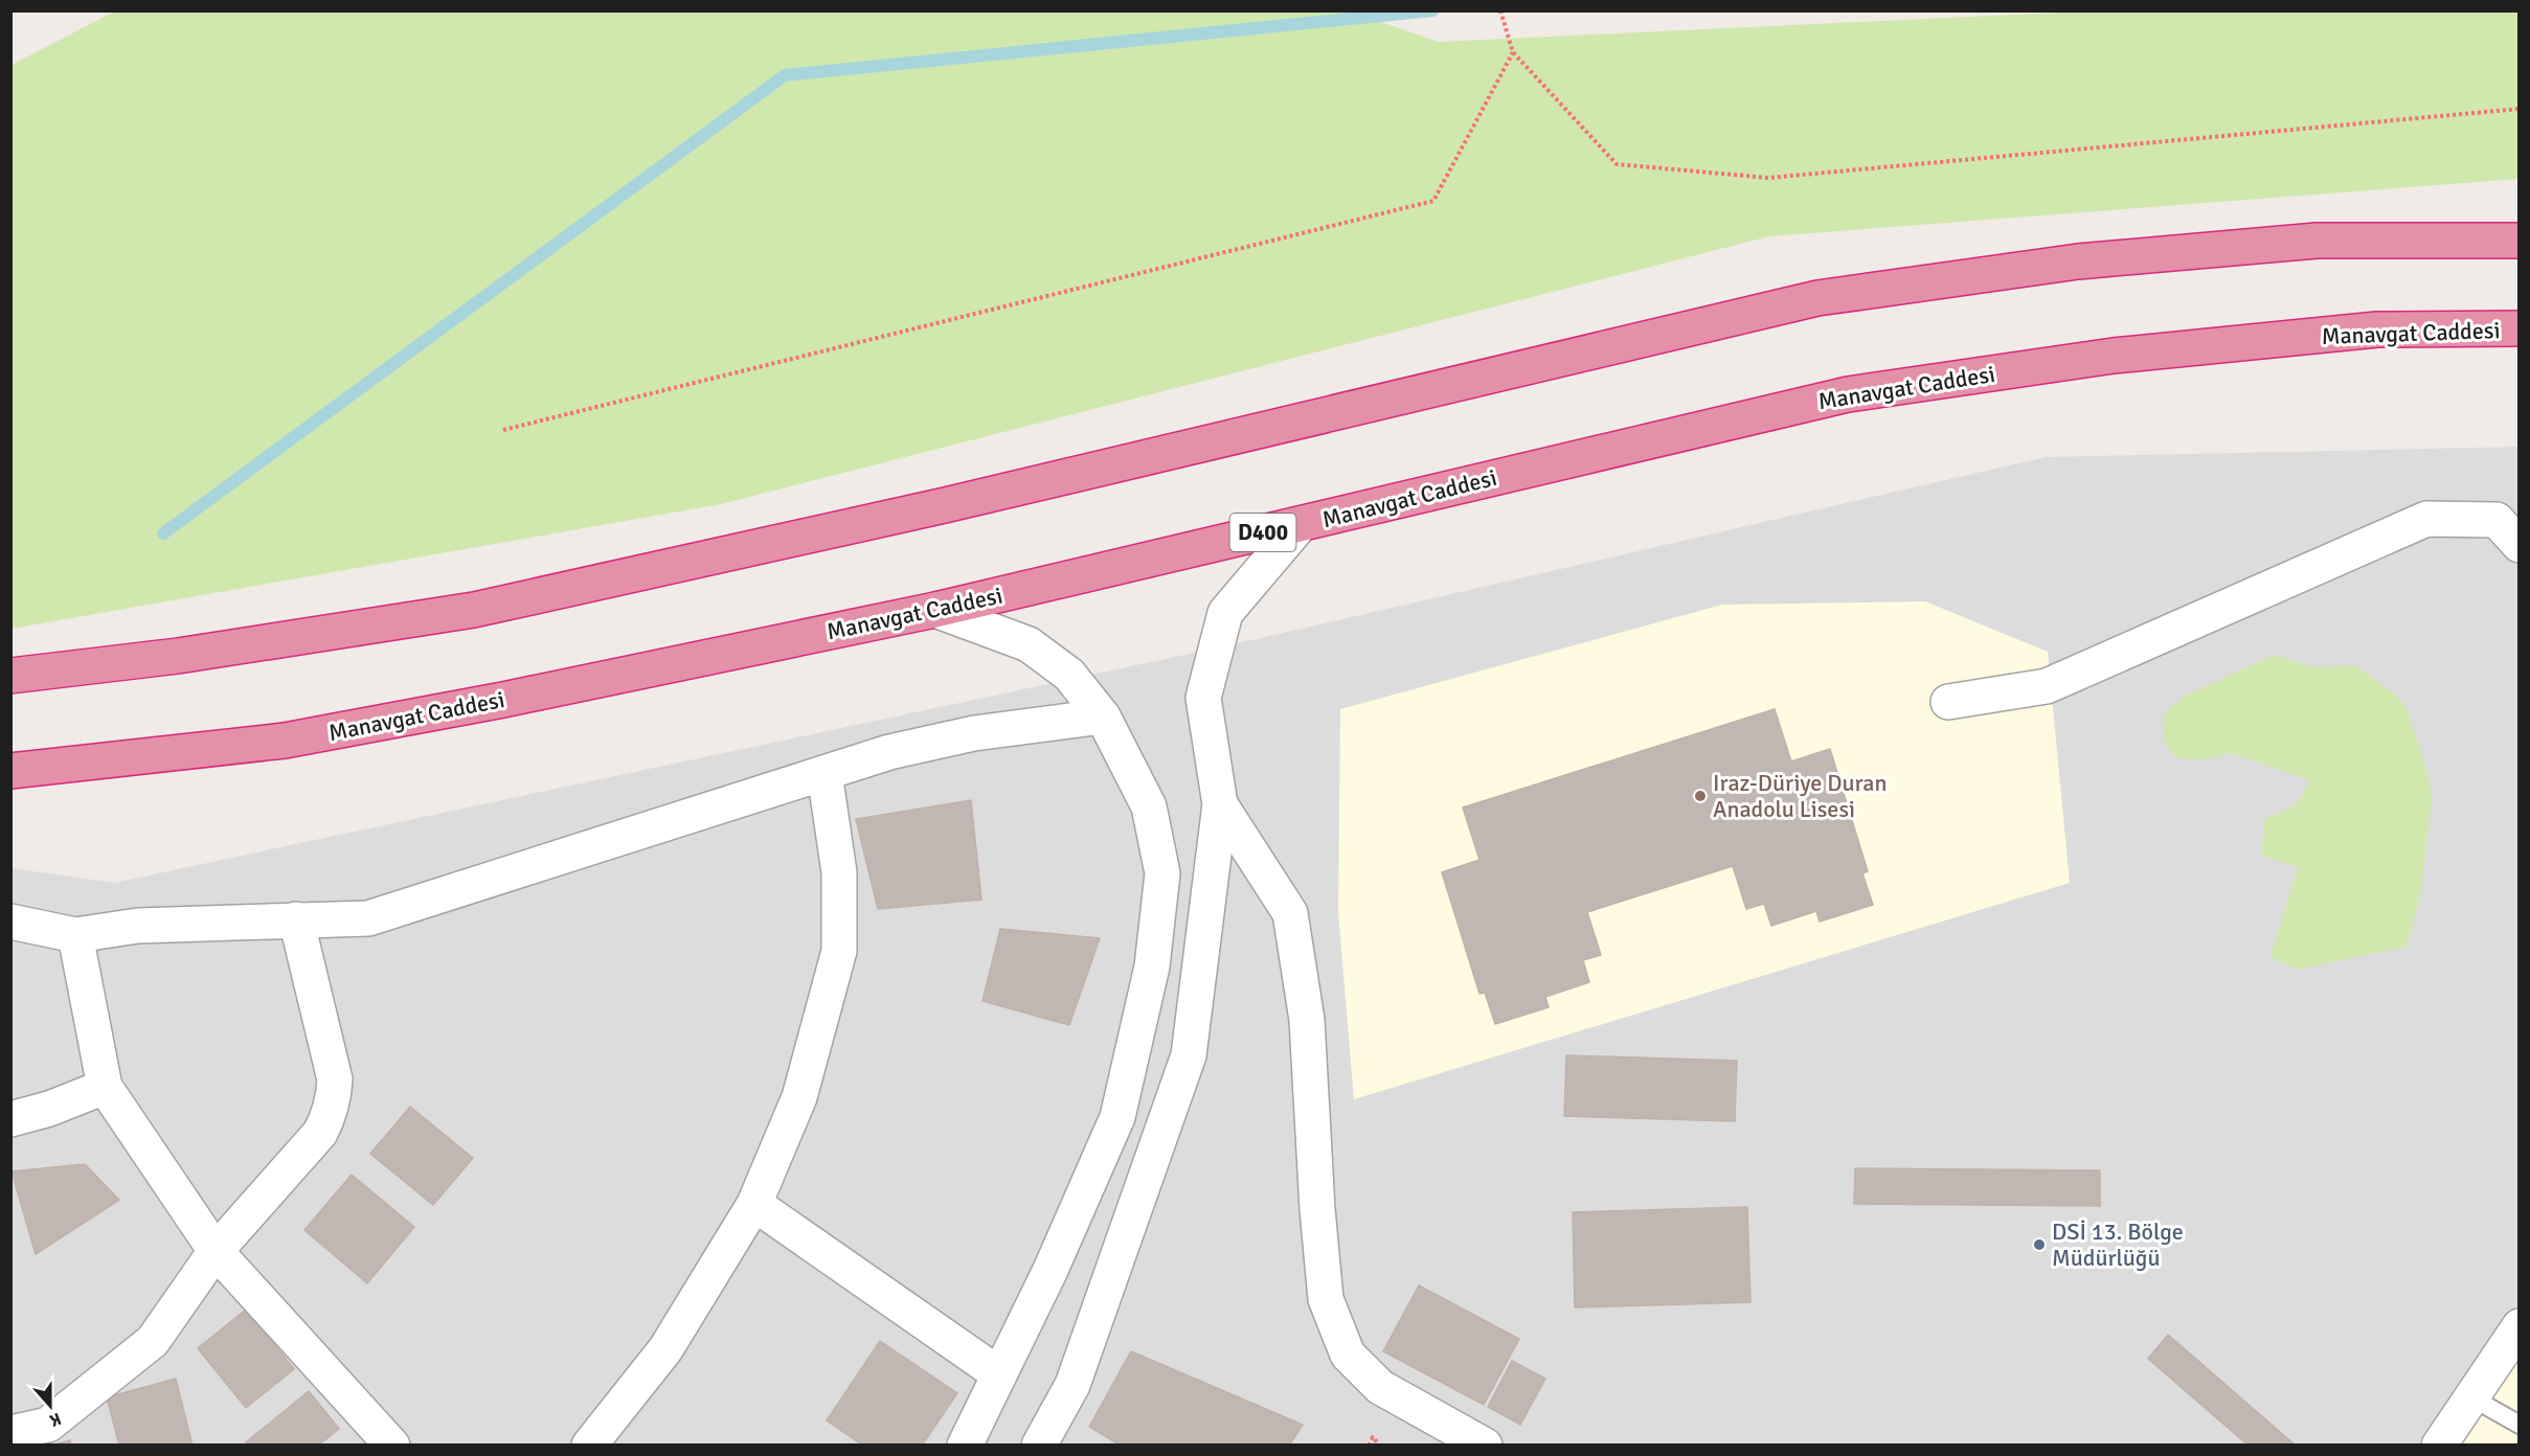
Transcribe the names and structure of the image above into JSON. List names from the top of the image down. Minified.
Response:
{"streets":{"highway":["Manavgat Caddesi","D400"]},"places":["Iraz-Düriye Duran Anadolu Lisesi","DSİ 13. Bölge Müdürlüğü"],"north":"bottom"}
